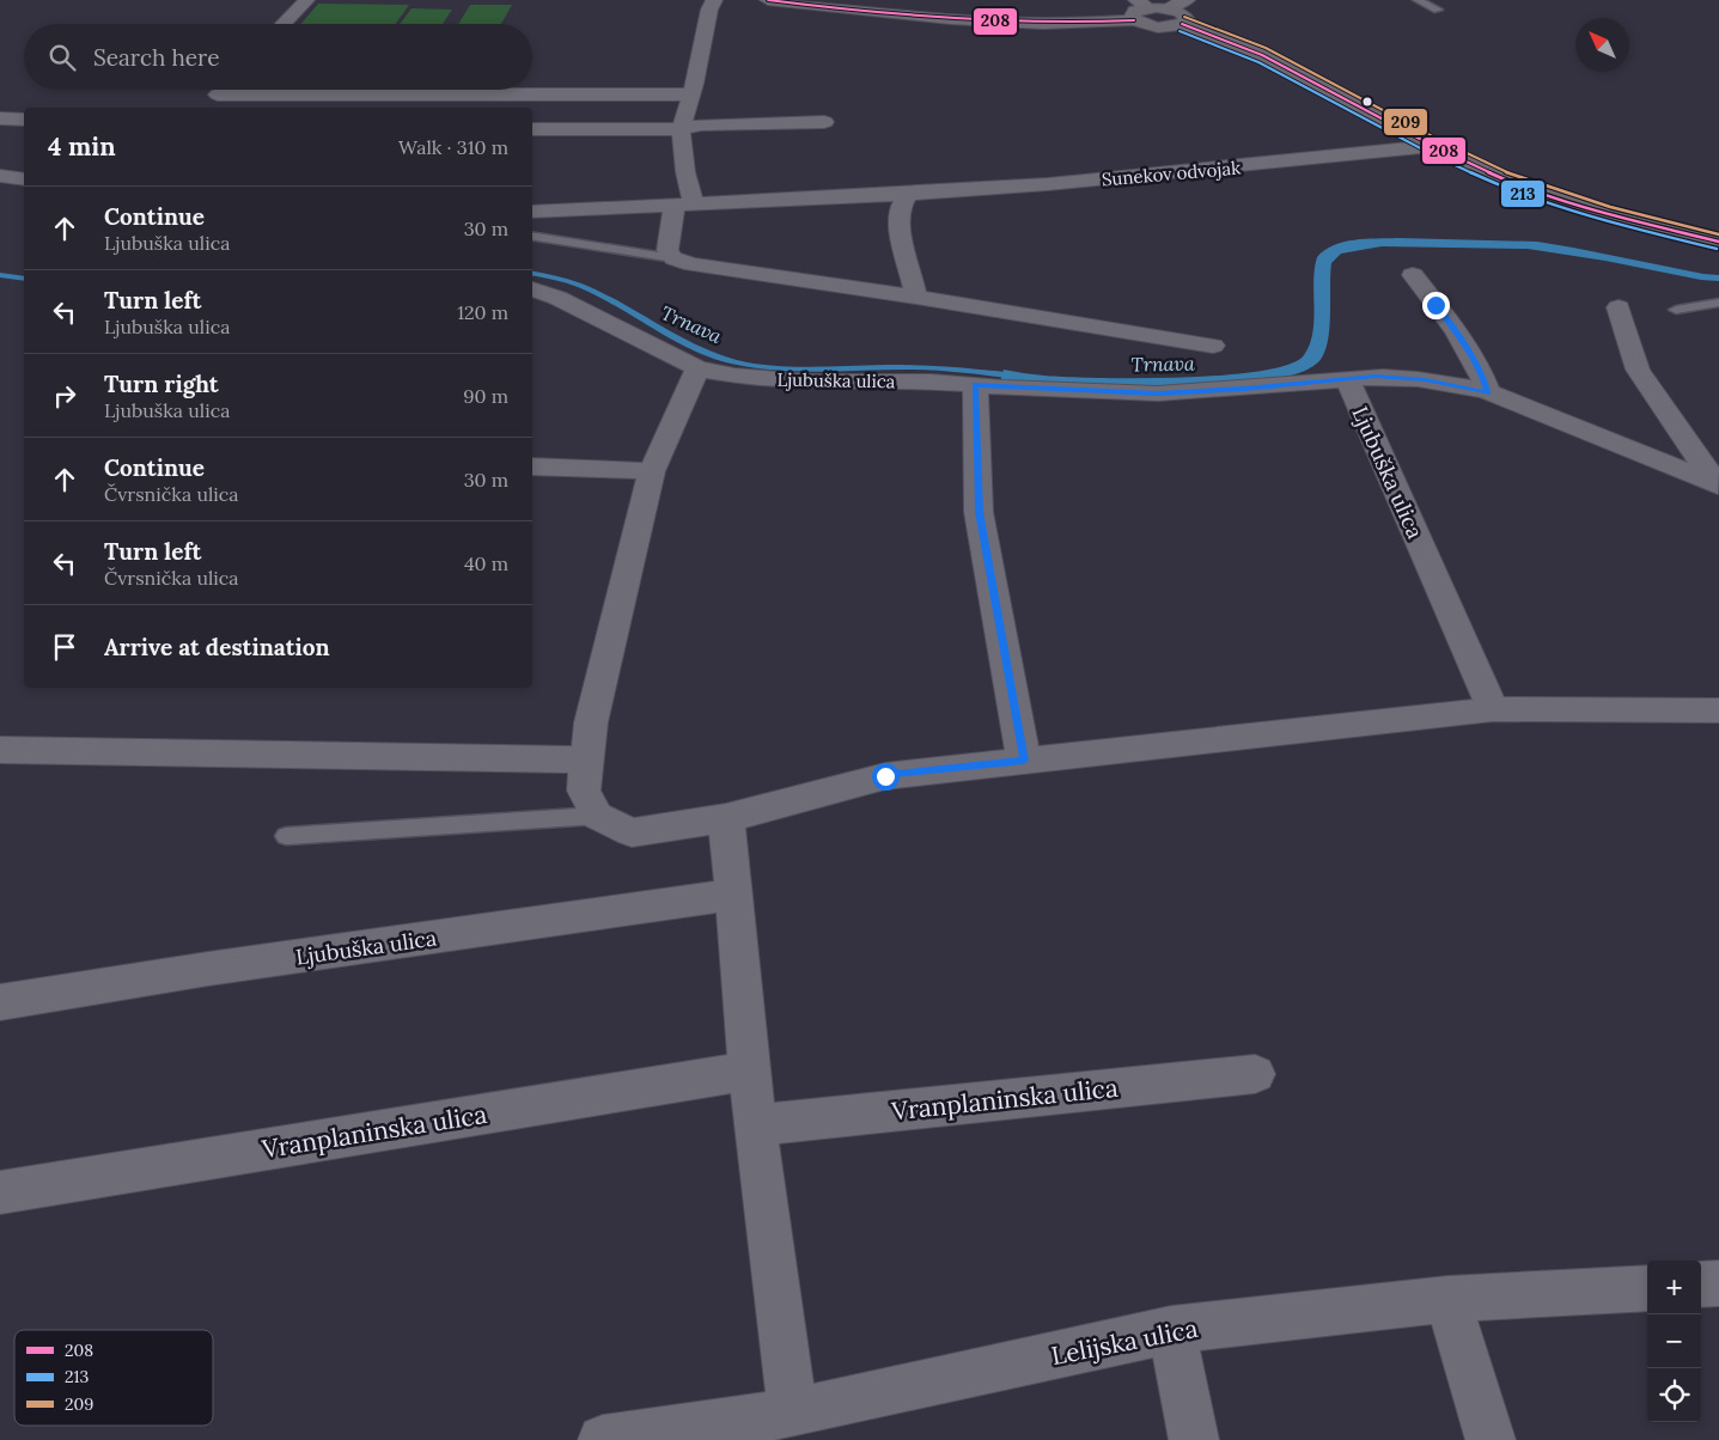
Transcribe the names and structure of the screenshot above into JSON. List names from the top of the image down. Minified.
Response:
{"streets":{"street":["Sunekov odvojak","Ljubuška ulica","Vranplaninska ulica","Lelijska ulica"]},"water":["Trnava"],"lines":["transit line 208","transit line 209","transit line 213"],"legend":["208","213","209"],"north":"top left","page":{"search":"Search here","heading":["4 min","Walk · 310 m"],"list":[["Continue","Ljubuška ulica","30 m"],["Turn left","Ljubuška ulica","120 m"],["Turn right","Ljubuška ulica","90 m"],["Continue","Čvrsnička ulica","30 m"],["Turn left","Čvrsnička ulica","40 m"],"Arrive at destination"],"map_buttons":["+","−"]}}
